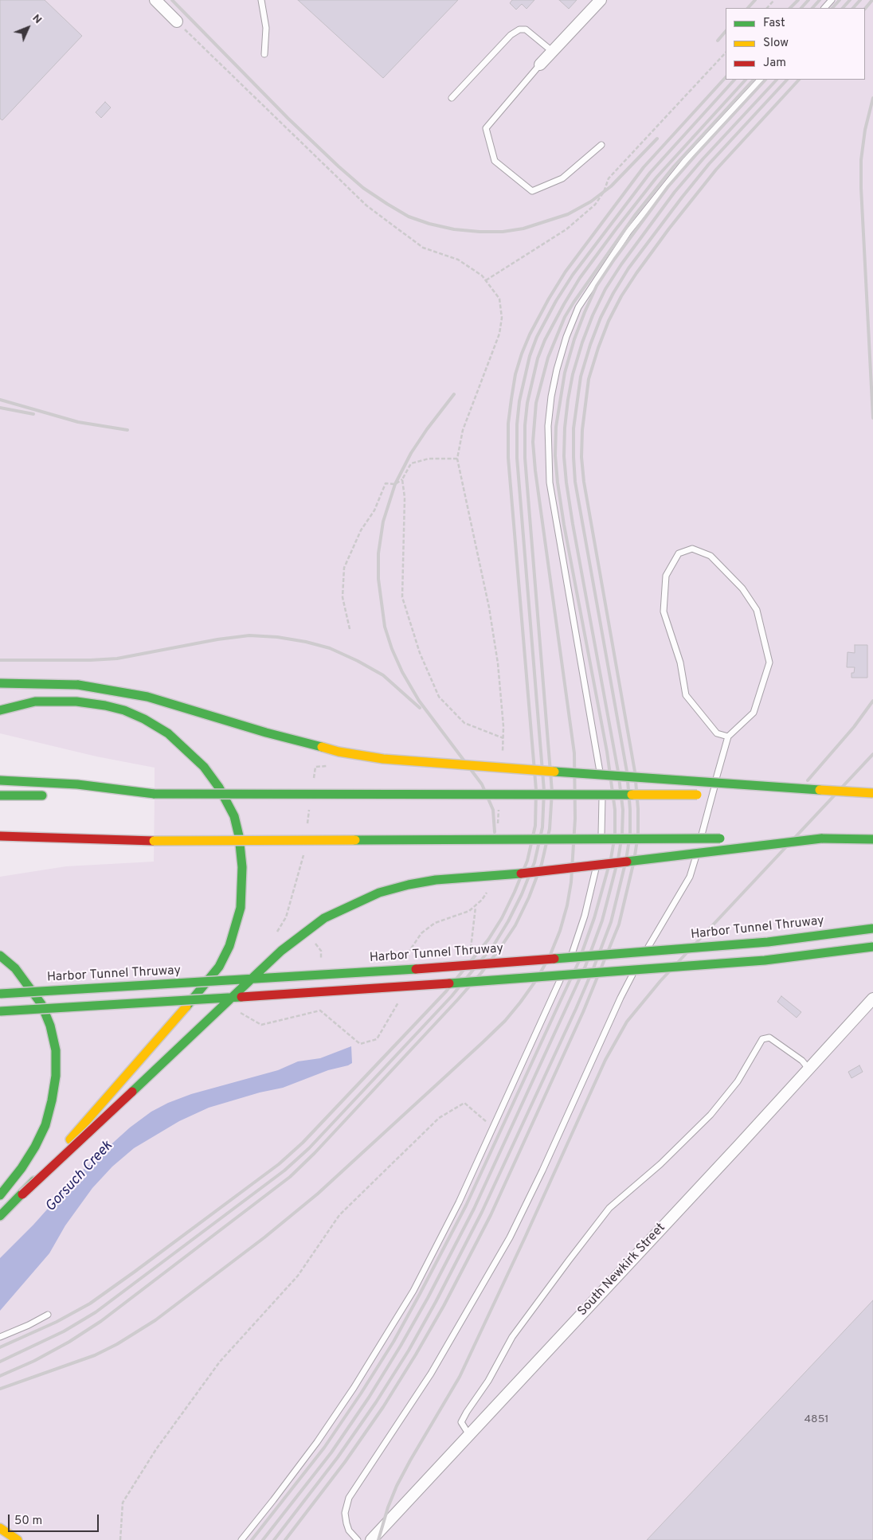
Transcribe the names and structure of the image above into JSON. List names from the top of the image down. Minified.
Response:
{"streets":{"main road":["Harbor Tunnel Thruway"],"street":["South Newkirk Street"]},"water":["Gorsuch Creek"],"house_numbers":["4851"],"legend":["Fast","Slow","Jam"],"scale_bar":"50 m","north":"top right"}
